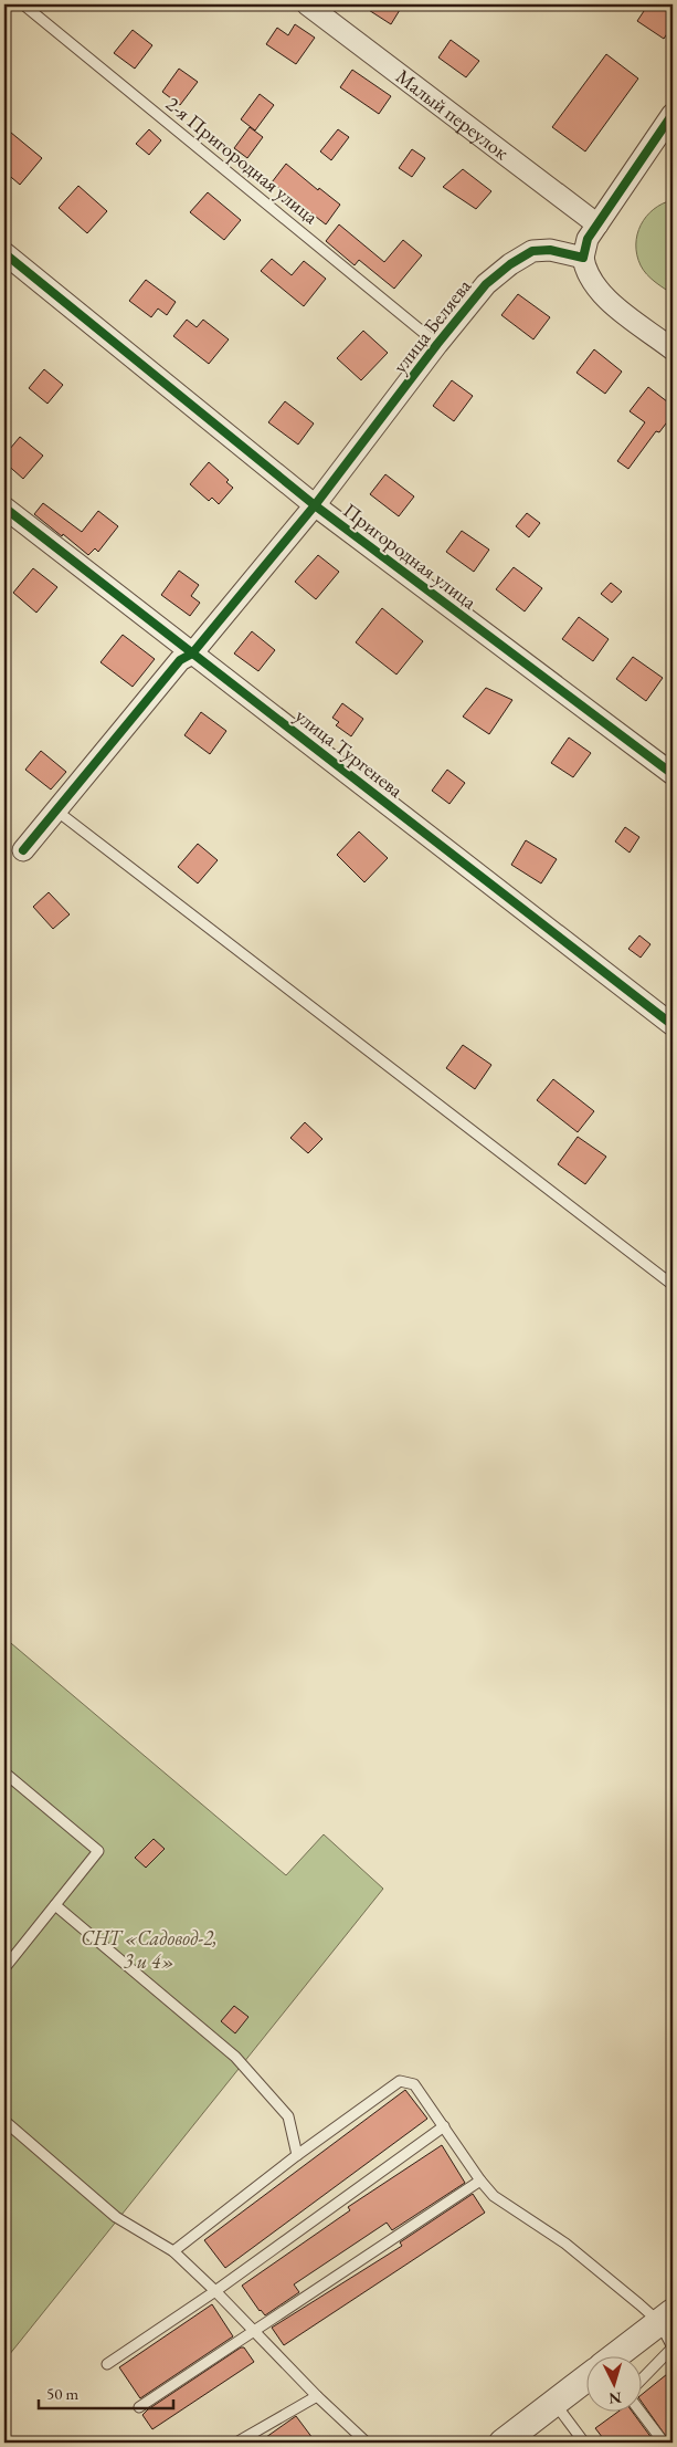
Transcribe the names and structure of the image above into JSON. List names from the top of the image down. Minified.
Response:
{"streets":{"street":["Малый переулок","улица Беляева","Пригородная улица","улица Тургенева"],"lane":["2-я Пригородная улица"]},"crossings":[["2-я Пригородная улица","улица Беляева"],["улица Беляева","Пригородная улица"],["улица Беляева","улица Тургенева"]],"parks":["СНТ «Садовод-2, 3 и 4»"],"scale_bar":"50 m","north":"bottom"}
